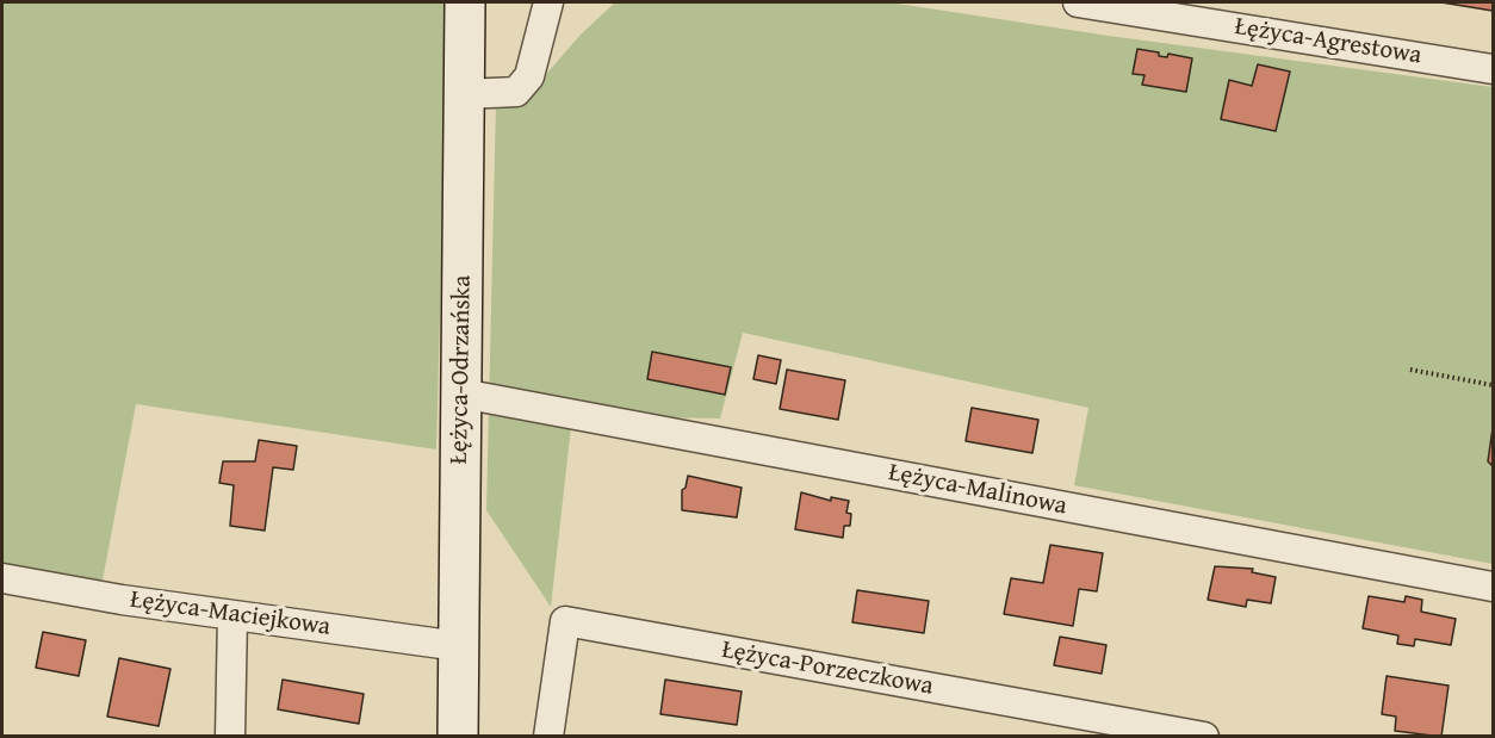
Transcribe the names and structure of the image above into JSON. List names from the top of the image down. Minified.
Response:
{"streets":{"main road":["Łężyca-Odrzańska"],"street":["Łężyca-Agrestowa","Łężyca-Malinowa","Łężyca-Maciejkowa","Łężyca-Porzeczkowa"]},"crossings":[["Łężyca-Odrzańska","Łężyca-Malinowa"],["Łężyca-Odrzańska","Łężyca-Maciejkowa"]]}
